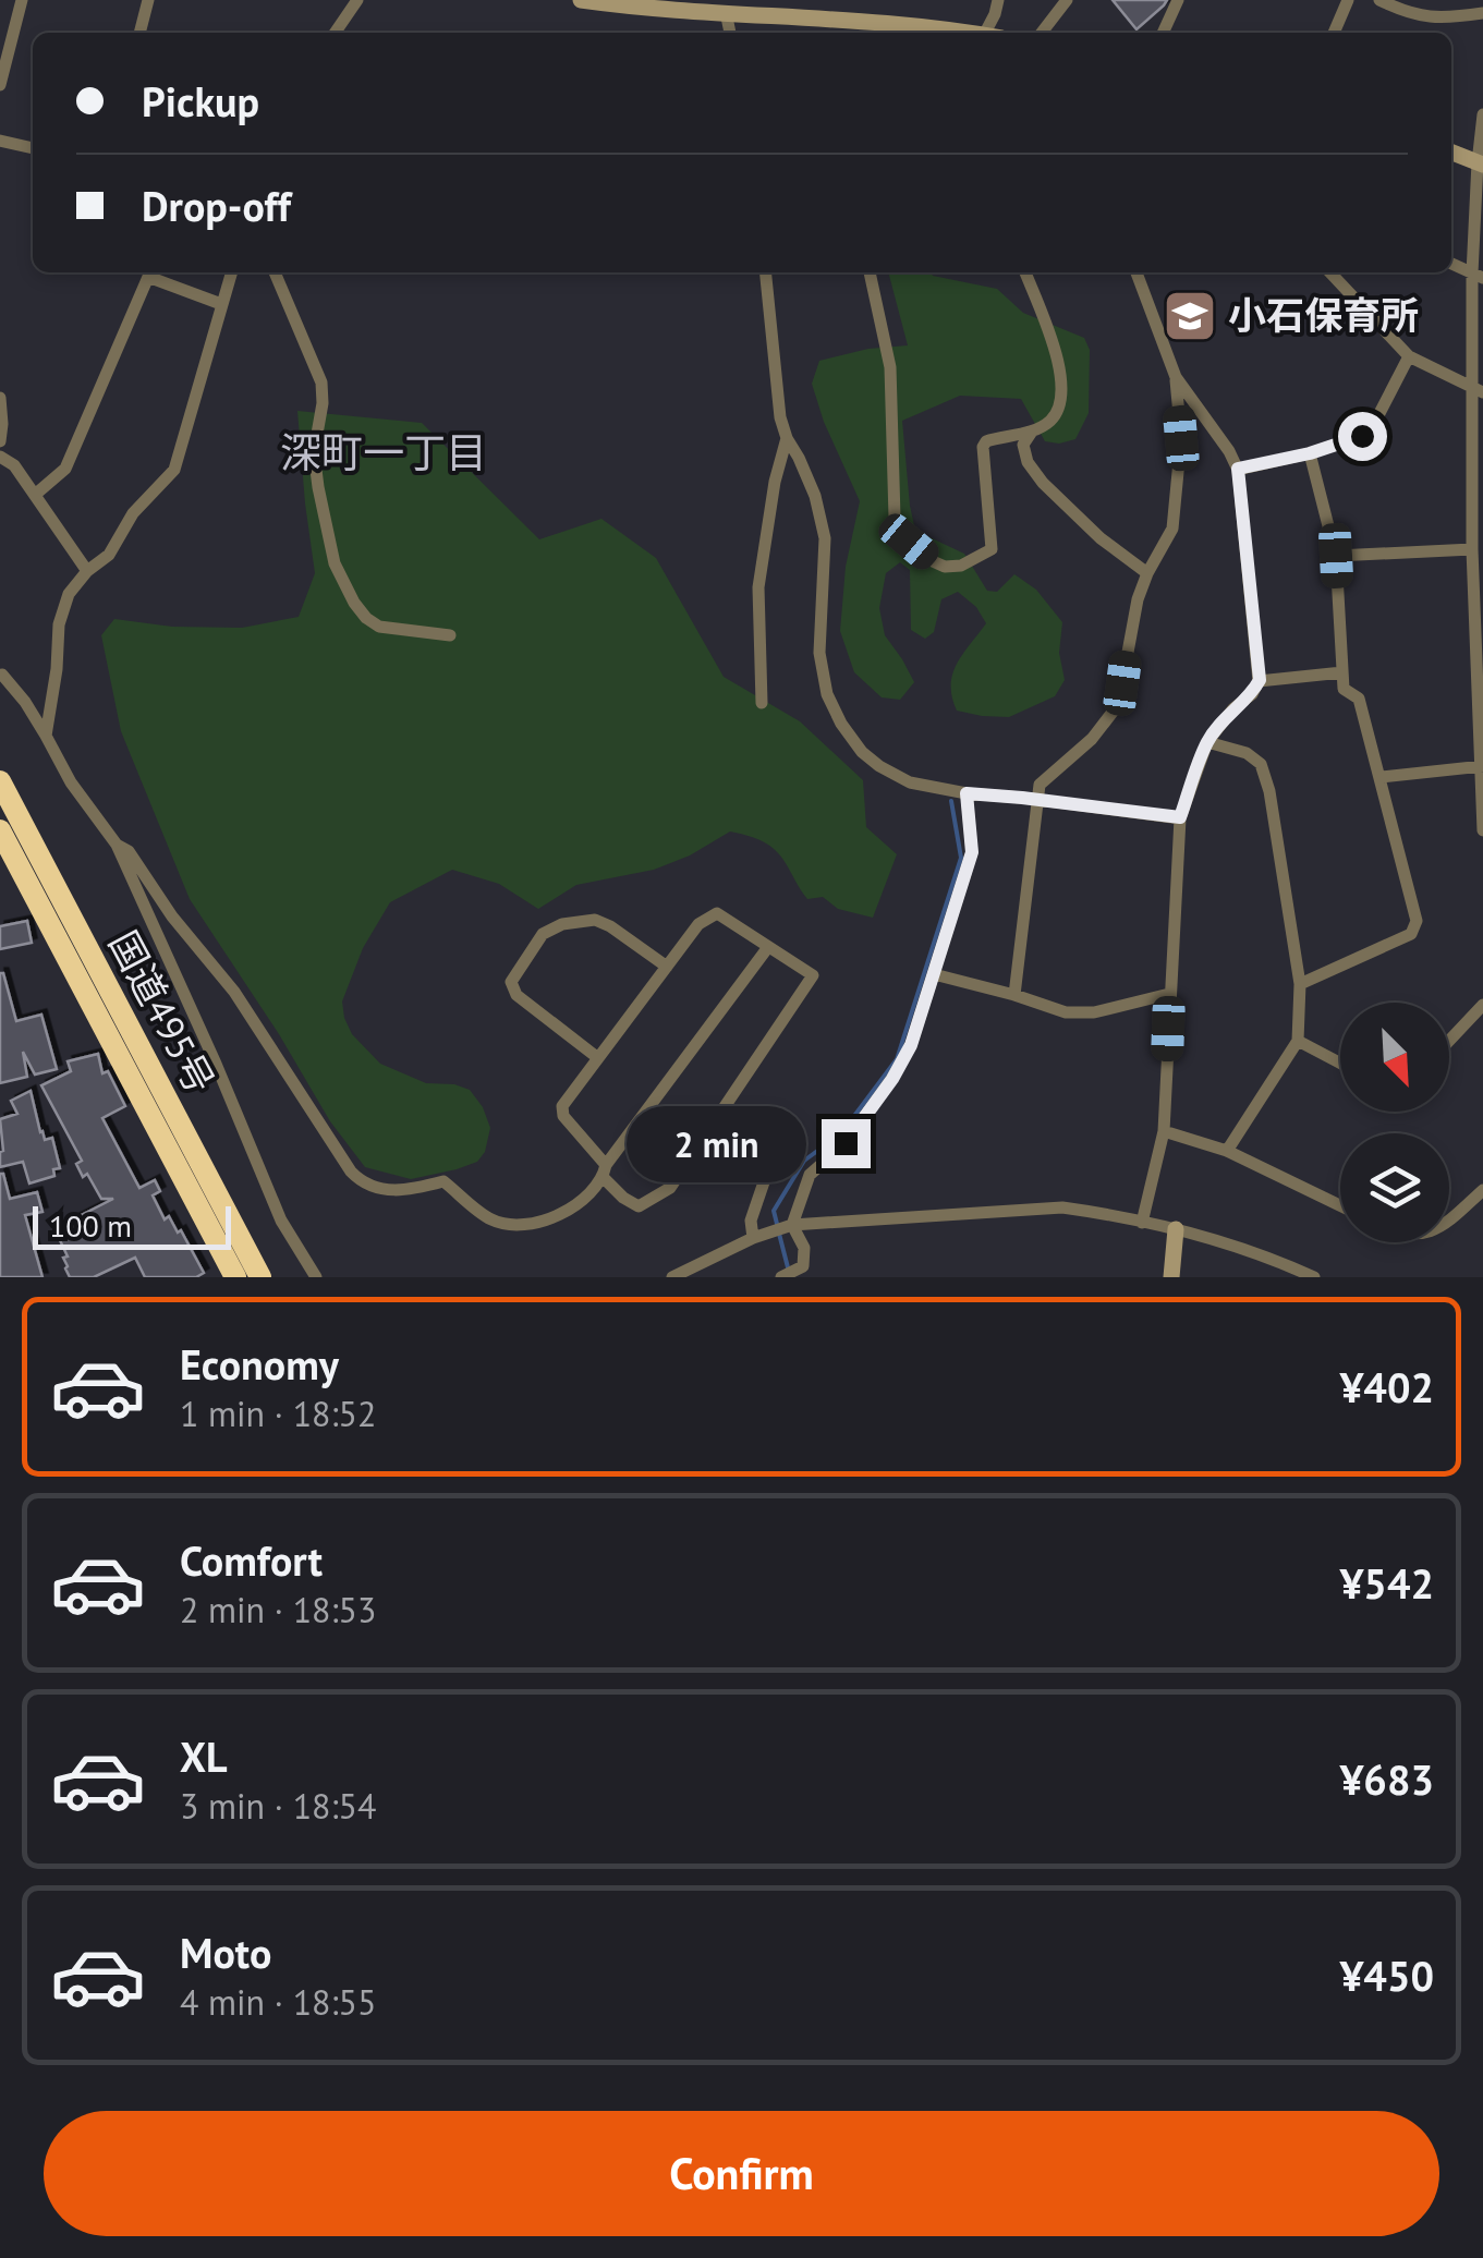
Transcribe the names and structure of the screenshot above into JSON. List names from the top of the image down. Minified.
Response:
{"streets":{"highway":["国道495号"]},"districts":["深町一丁目"],"places":{"school or university":["小石保育所"]},"scale_bar":"100 m","north":"bottom right","page":{"banner":["Pickup","Drop-off"],"bubble":"2 min","scale":"100 m","list":[{"name":"Economy","note":"1 min · 18:52","value":"¥402"},{"name":"Comfort","note":"2 min · 18:53","value":"¥542"},{"name":"XL","note":"3 min · 18:54","value":"¥683"},{"name":"Moto","note":"4 min · 18:55","value":"¥450"}],"buttons":"Confirm"}}
